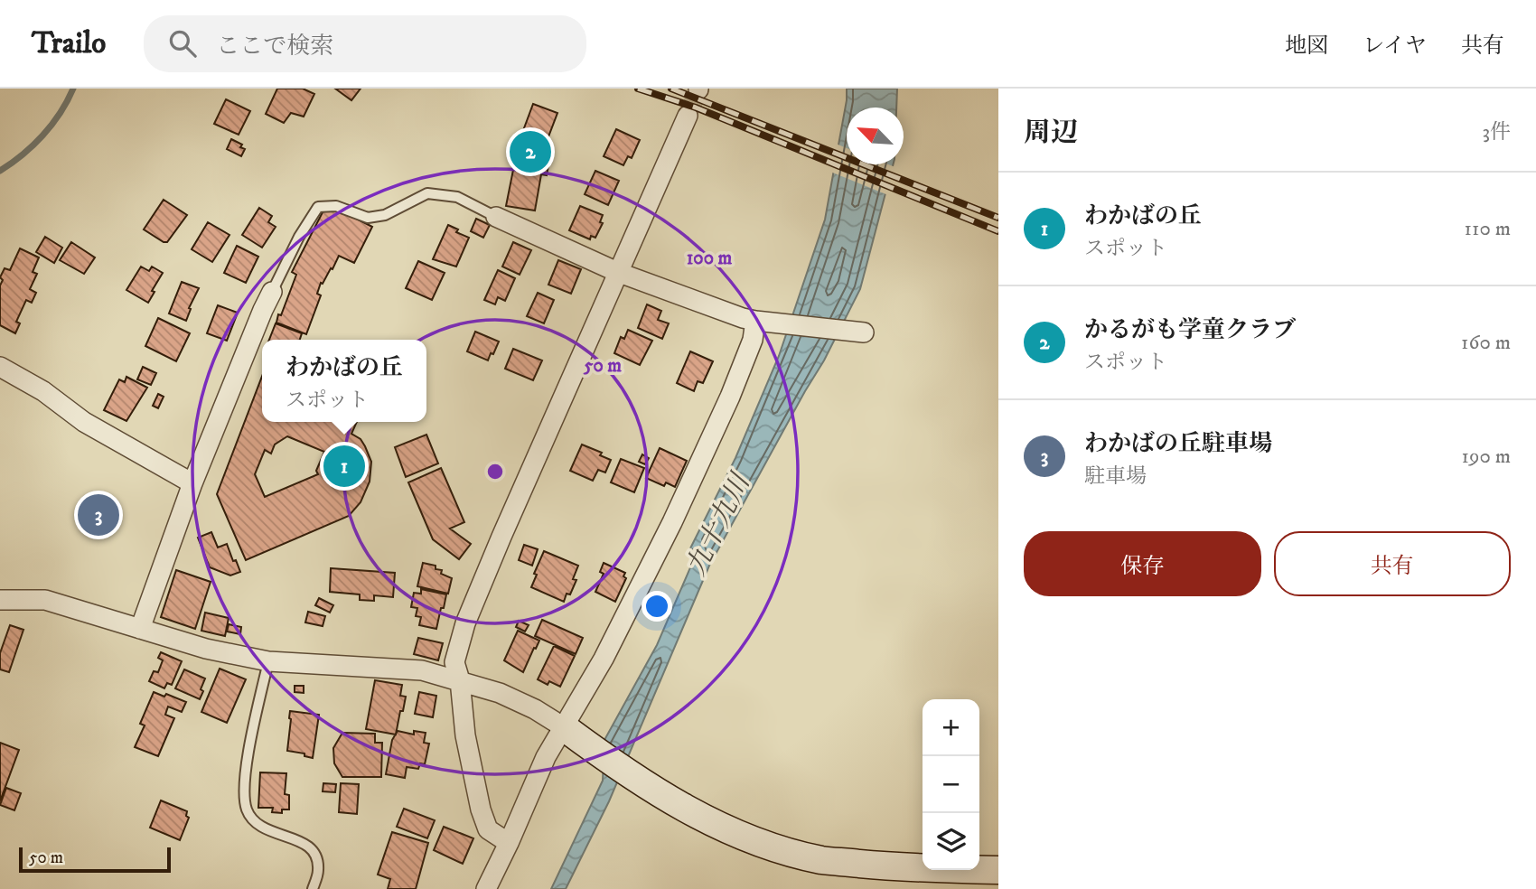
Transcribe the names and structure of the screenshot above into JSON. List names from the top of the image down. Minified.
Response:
{"water":["九十九川"],"scale_bar":"50 m","north":"top left","page":{"header":"Trailo","search":"ここで検索","nav":["地図","レイヤ","共有"],"heading":["周辺","3件"],"pins":["2","1","3"],"list":[{"mark":"1","name":"わかばの丘","note":"スポット","value":"110 m"},{"mark":"2","name":"かるがも学童クラブ","note":"スポット","value":"160 m"},{"mark":"3","name":"わかばの丘駐車場","note":"駐車場","value":"190 m"}],"popup":["わかばの丘","スポット"],"buttons":["保存","共有"],"map_buttons":["+","−"],"scale":"50 m"},"rings":["100 m","50 m"]}
